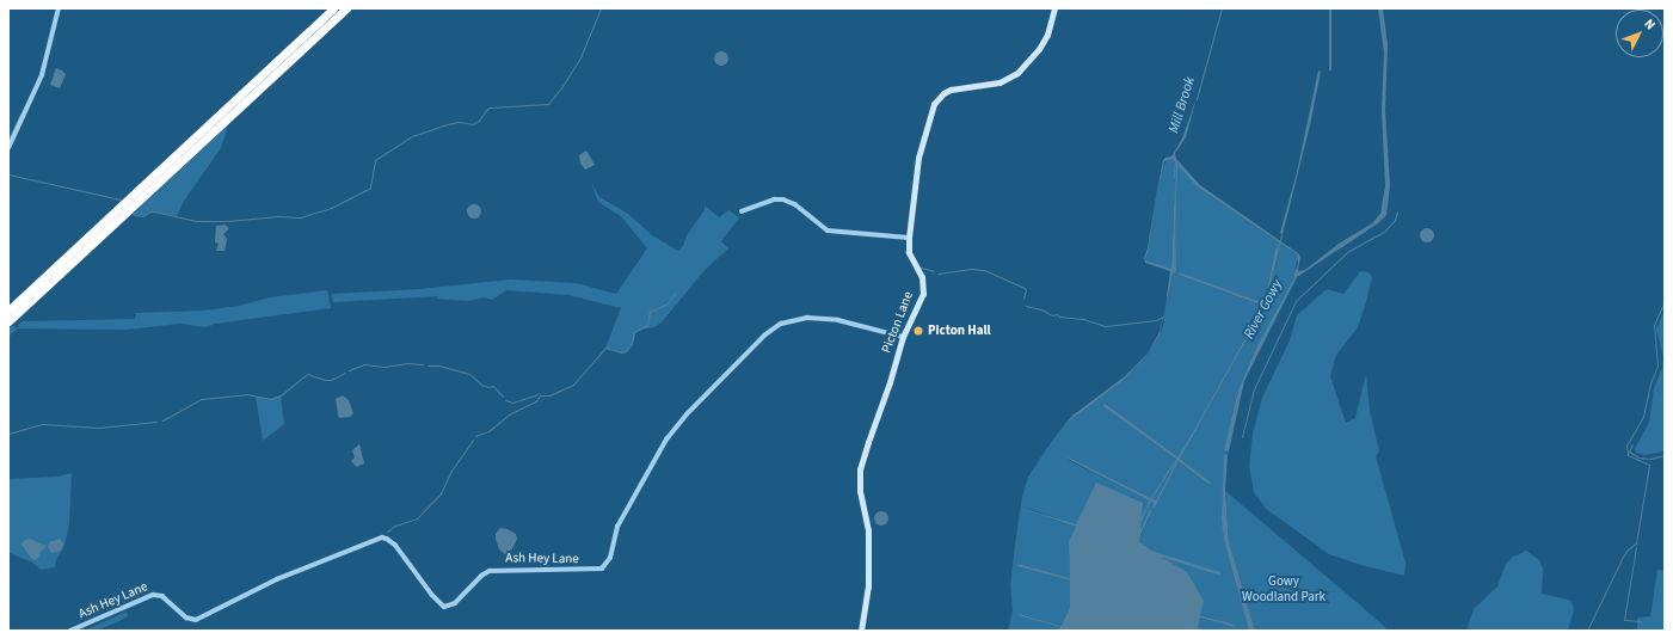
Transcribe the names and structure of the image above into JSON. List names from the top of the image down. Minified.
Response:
{"streets":{"street":["Picton Lane","Ash Hey Lane"]},"crossings":[["Picton Lane","Ash Hey Lane"]],"water":["Mill Brook","River Gowy"],"parks":["Gowy Woodland Park"],"places":["Picton Hall"],"north":"top right"}
